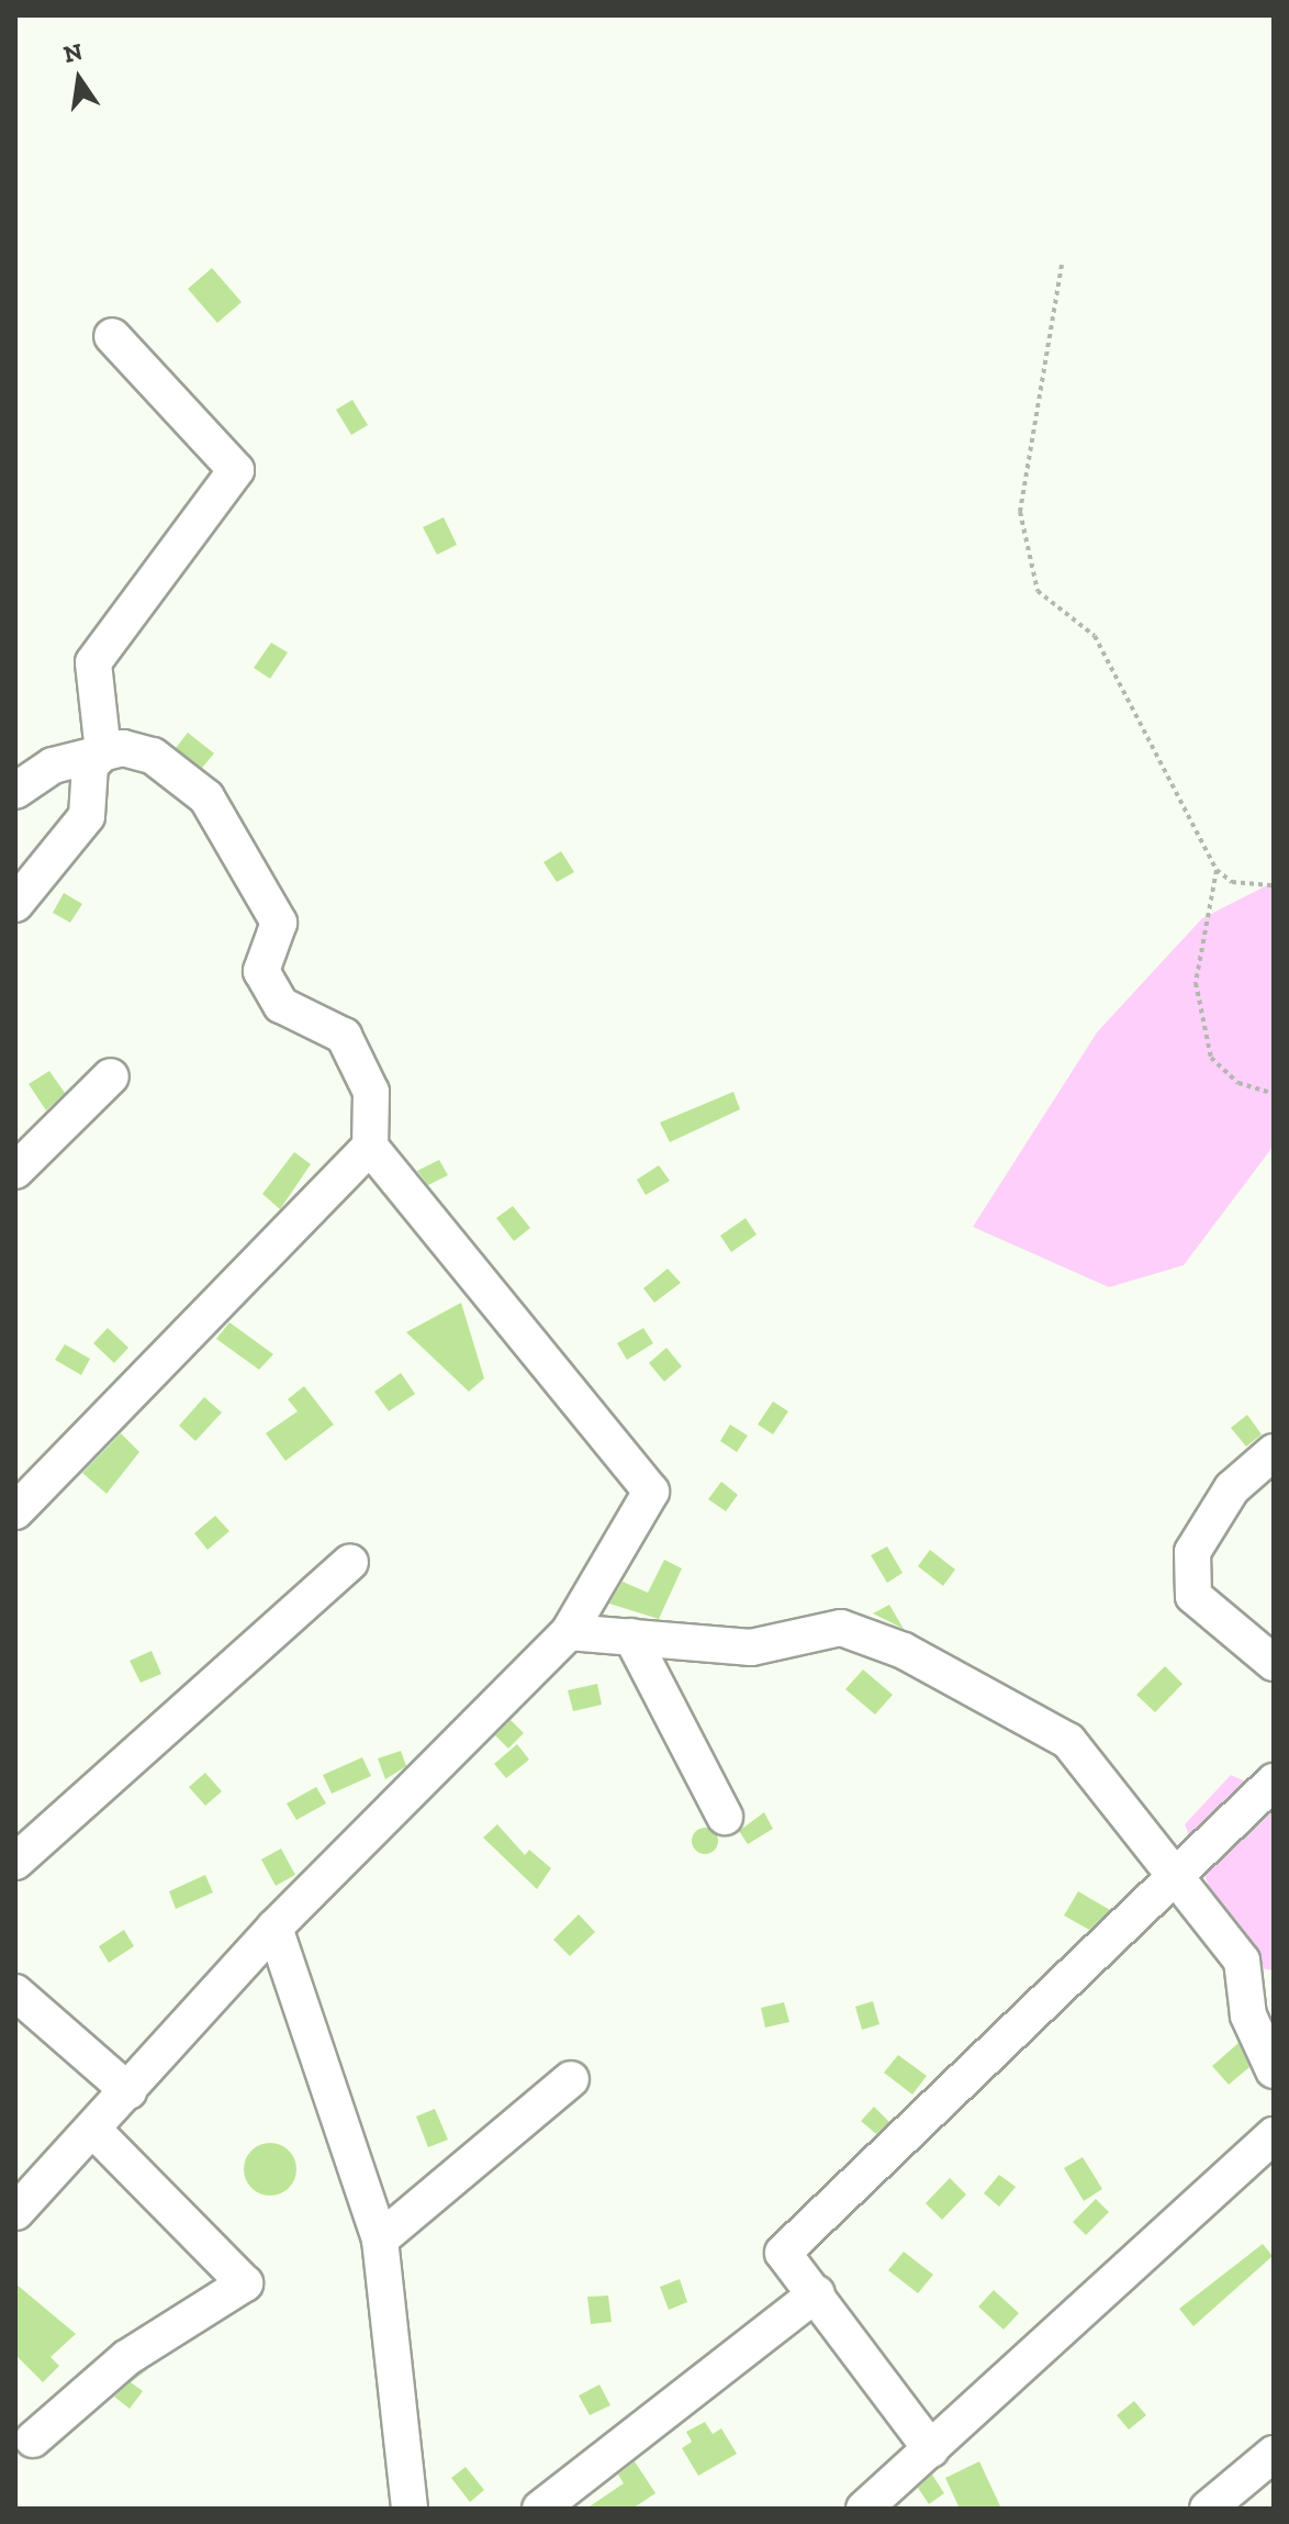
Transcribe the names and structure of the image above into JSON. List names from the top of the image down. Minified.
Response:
{"north":"top"}
